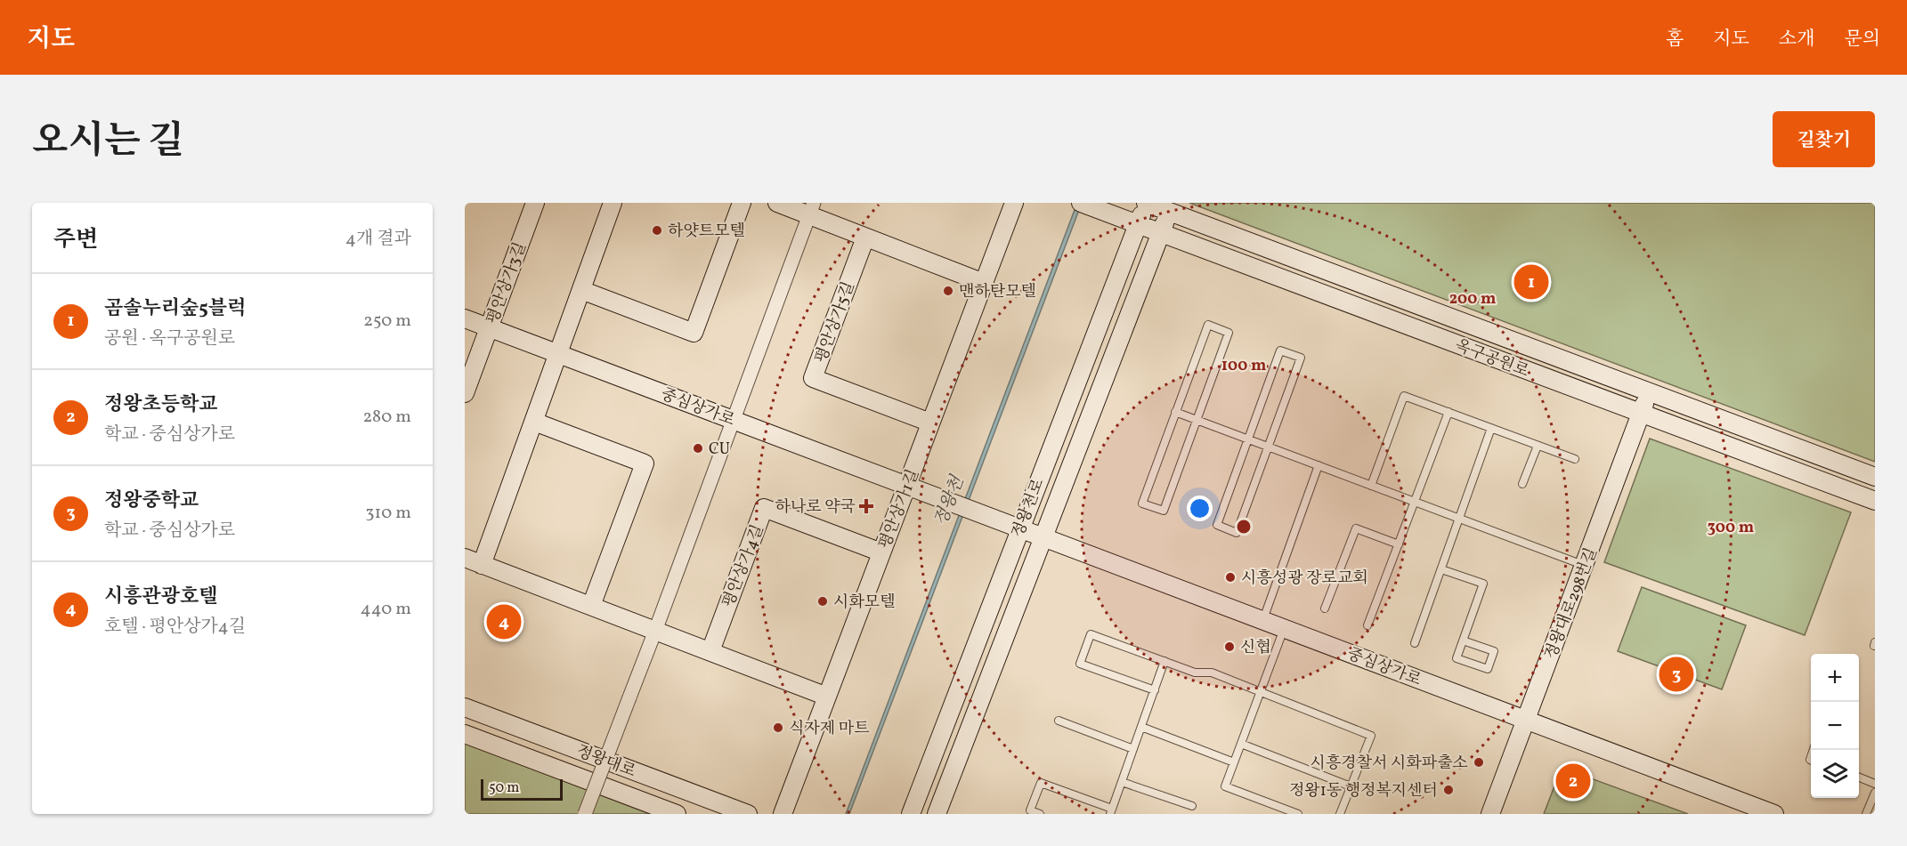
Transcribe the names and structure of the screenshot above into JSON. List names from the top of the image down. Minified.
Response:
{"streets":{"street":["평안상가3길","평안상가5길","옥구공원로","중심상가로","정왕천로","평안상가1길","평안상가4길","정왕대로298번길","정왕대로"]},"crossings":[["평안상가3길","중심상가로"],["평안상가5길","평안상가1길"],["옥구공원로","정왕천로"],["옥구공원로","정왕대로298번길"],["중심상가로","정왕천로"],["중심상가로","평안상가1길"],["중심상가로","정왕대로298번길"],["평안상가1길","평안상가4길"]],"water":["정왕천"],"places":{"other":["하얏트모텔","맨하탄모텔","CU","시흥성광 장로교회","시화모텔","신협","식자제 마트","시흥경찰서 시화파출소","정왕1동 행정복지센터"],"health":["하나로 약국"]},"scale_bar":"50 m","page":{"header":"지도","nav":["홈","지도","소개","문의"],"title":"오시는 길","buttons":"길찾기","heading":["주변","4개 결과"],"pins":["1","4","3","2"],"list":[{"mark":"1","name":"곰솔누리숲5블럭","note":"공원 · 옥구공원로","value":"250 m"},{"mark":"2","name":"정왕초등학교","note":"학교 · 중심상가로","value":"280 m"},{"mark":"3","name":"정왕중학교","note":"학교 · 중심상가로","value":"310 m"},{"mark":"4","name":"시흥관광호텔","note":"호텔 · 평안상가4길","value":"440 m"}],"map_buttons":["+","−"],"scale":"50 m"},"rings":["200 m","100 m","300 m"]}
